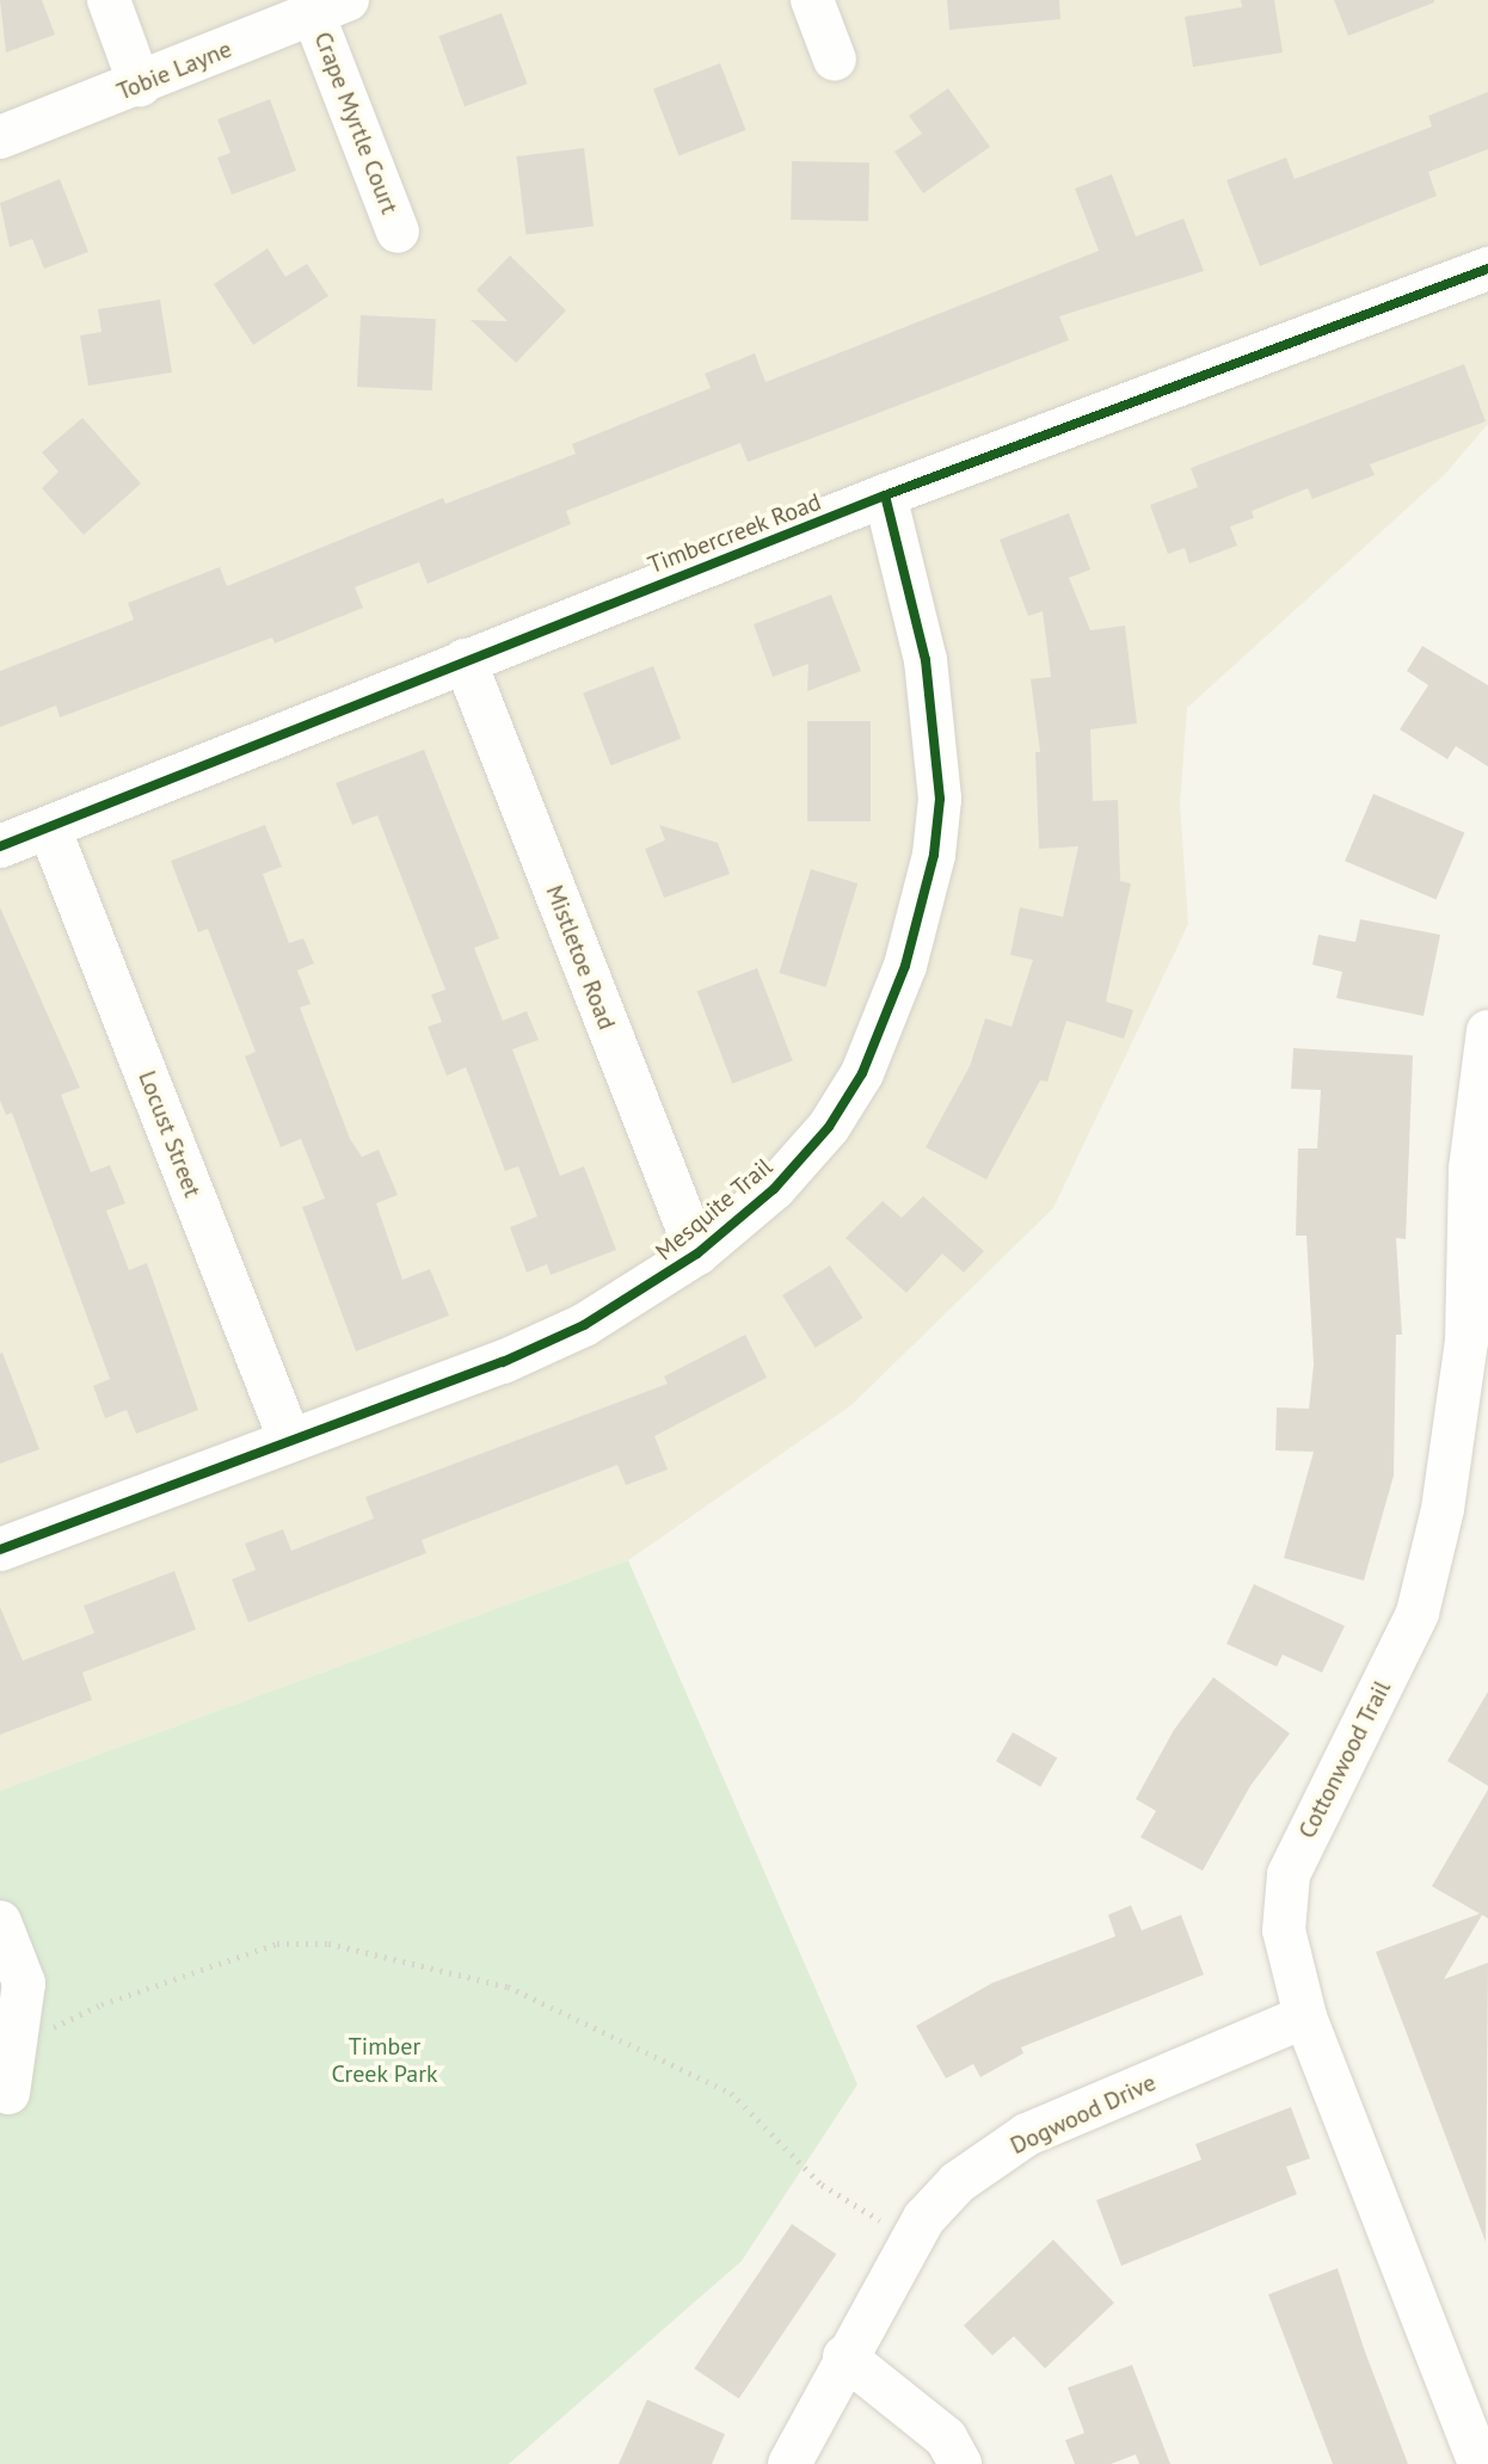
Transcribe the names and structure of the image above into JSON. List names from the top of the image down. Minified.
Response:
{"streets":{"street":["Tobie Layne","Crape Myrtle Court","Timbercreek Road","Mistletoe Road","Locust Street","Mesquite Trail","Cottonwood Trail","Dogwood Drive"]},"crossings":[["Tobie Layne","Crape Myrtle Court"],["Timbercreek Road","Mistletoe Road"],["Timbercreek Road","Locust Street"],["Timbercreek Road","Mesquite Trail"],["Mistletoe Road","Mesquite Trail"],["Locust Street","Mesquite Trail"],["Cottonwood Trail","Dogwood Drive"]],"parks":["Timber Creek Park"]}
